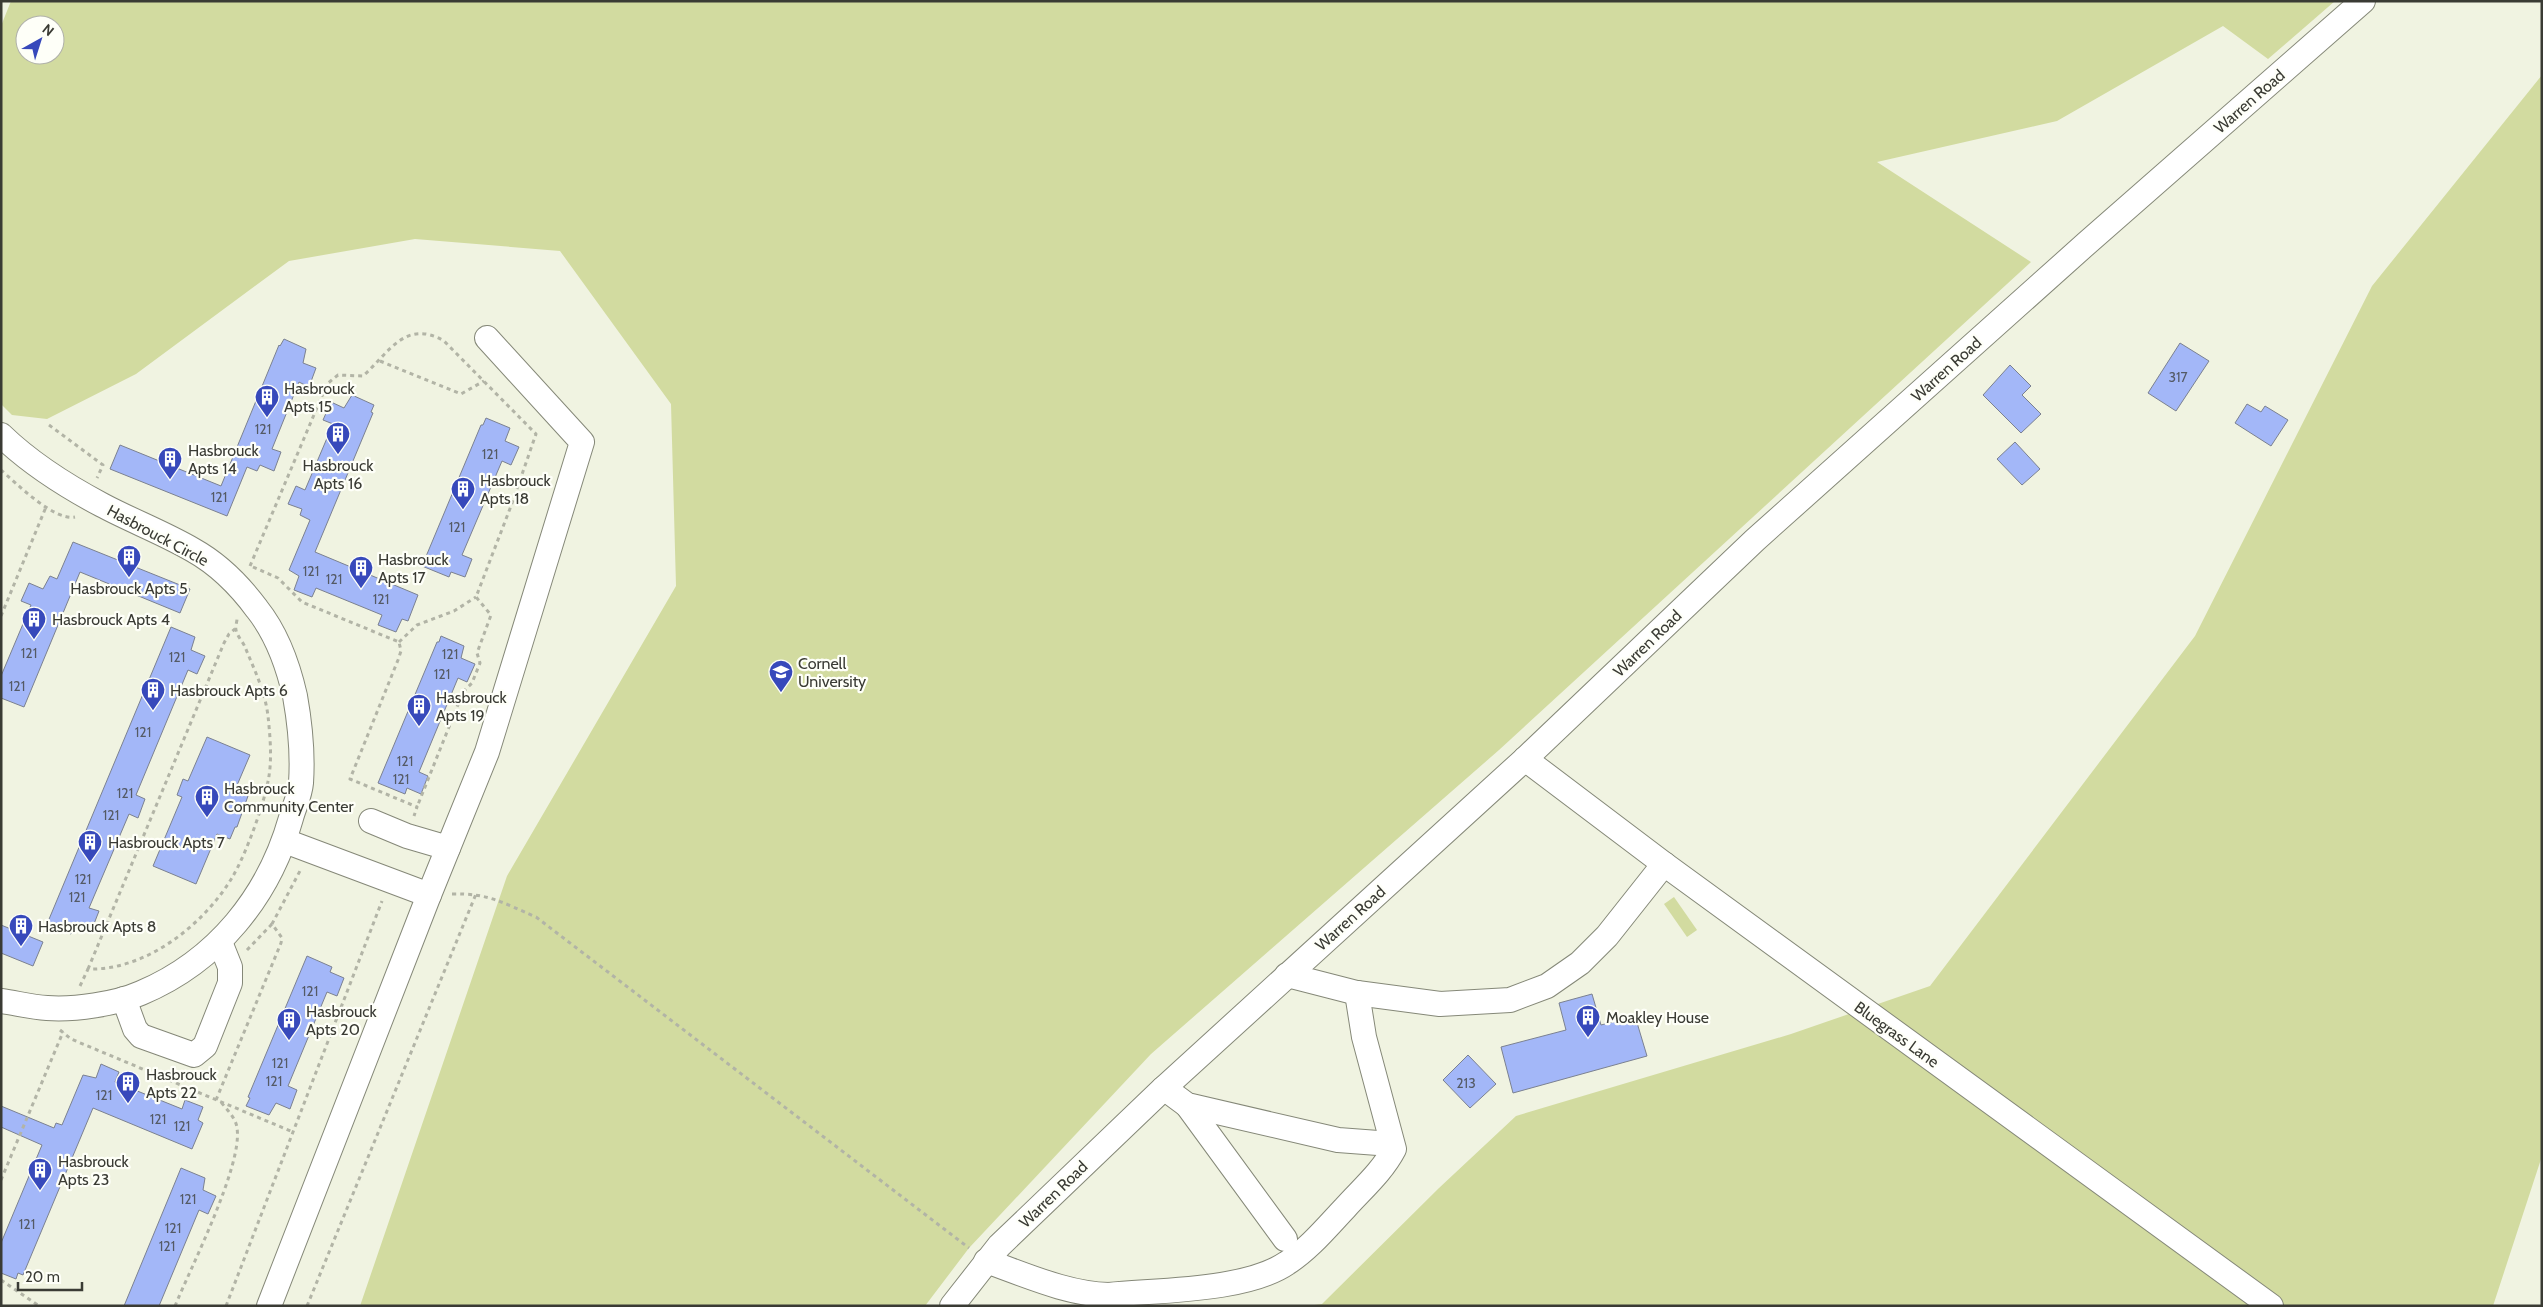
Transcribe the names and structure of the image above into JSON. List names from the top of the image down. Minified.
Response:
{"streets":{"street":["Warren Road","Hasbrouck Circle","Bluegrass Lane"]},"crossings":[["Warren Road","Bluegrass Lane"]],"places":{"building":["Hasbrouck Apts 15","Hasbrouck Apts 16","Hasbrouck Apts 14","Hasbrouck Apts 18","Hasbrouck Apts 5","Hasbrouck Apts 17","Hasbrouck Apts 4","Hasbrouck Apts 6","Hasbrouck Apts 19","Hasbrouck Community Center","Hasbrouck Apts 7","Hasbrouck Apts 8","Moakley House","Hasbrouck Apts 20","Hasbrouck Apts 22","Hasbrouck Apts 23"],"school or university":["Cornell University"]},"house_numbers":["317","121","121","121","121","121","121","121","121","121","121","121","121","121","121","121","121","121","121","121","121","121","121","213","121","121","121","121","121","121","121"],"scale_bar":"20 m","north":"top right"}
